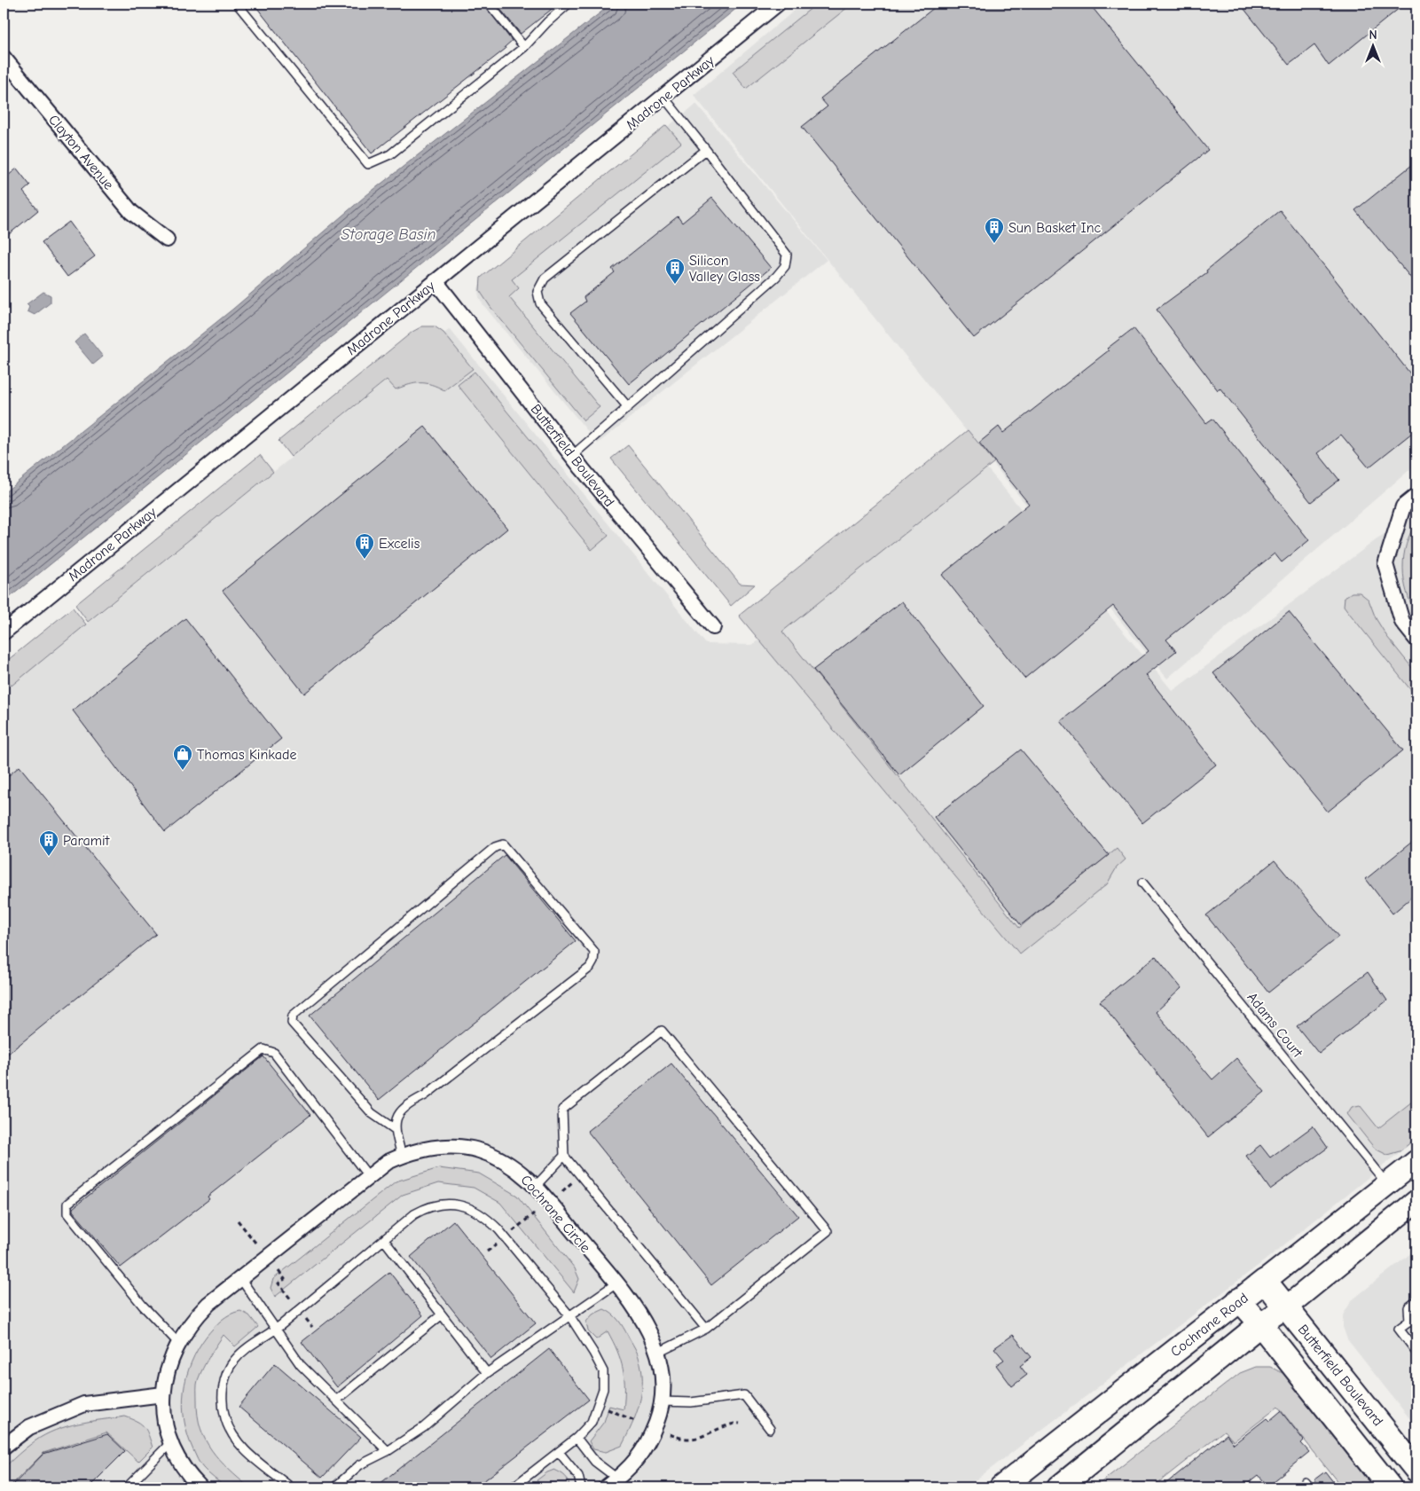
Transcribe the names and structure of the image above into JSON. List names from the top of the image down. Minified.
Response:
{"streets":{"main road":["Butterfield Boulevard","Cochrane Road"],"street":["Madrone Parkway","Clayton Avenue","Cochrane Circle"],"lane":["Adams Court"]},"crossings":[["Madrone Parkway","Butterfield Boulevard"],["Butterfield Boulevard","Cochrane Road"],["Adams Court","Cochrane Road"]],"water":["Storage Basin"],"places":{"building":["Sun Basket Inc","Silicon Valley Glass","Excelis","Paramit"],"shop":["Thomas Kinkade"]},"north":"top"}
